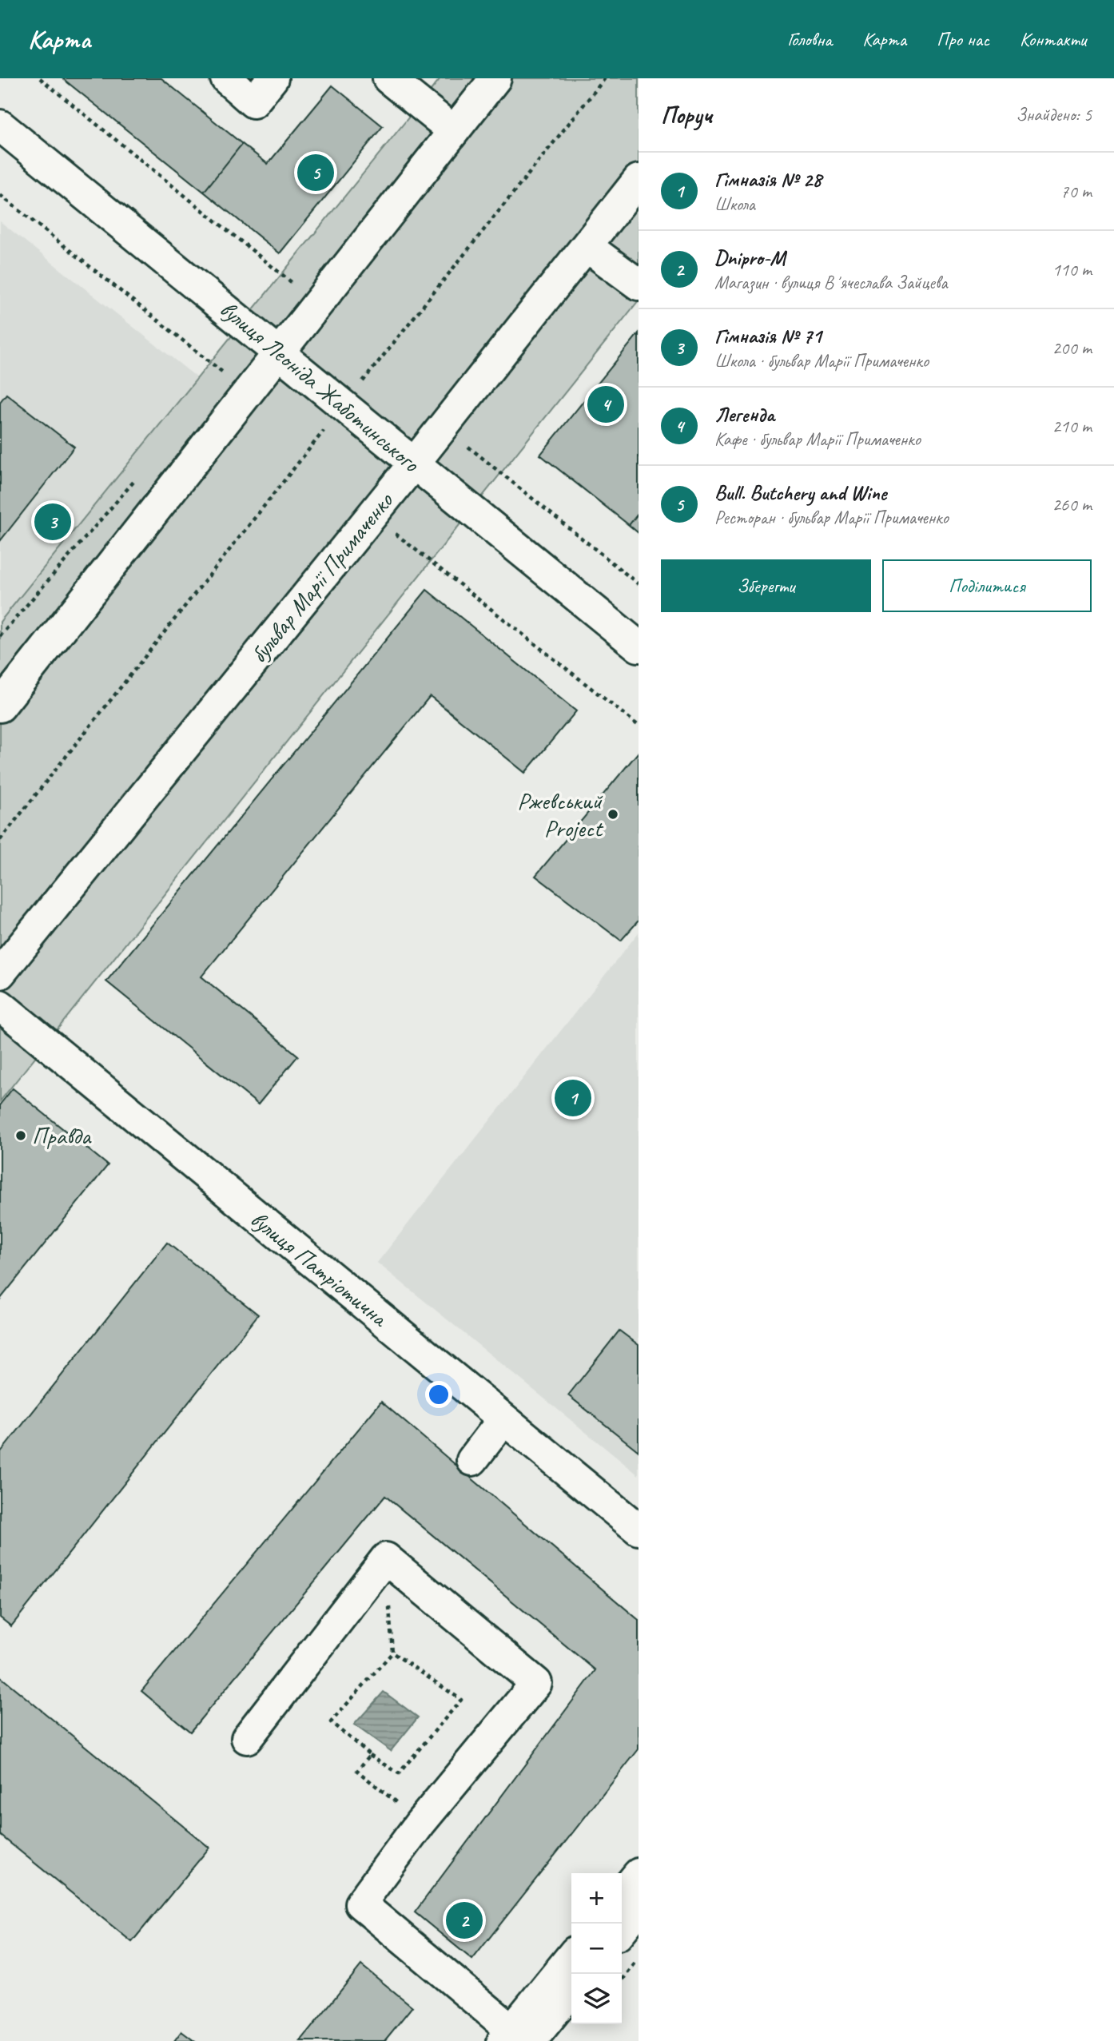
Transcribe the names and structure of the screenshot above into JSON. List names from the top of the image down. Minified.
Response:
{"streets":{"street":["вулиця Леоніда Жаботинського","бульвар Марії Примаченко","вулиця Патріотична"]},"crossings":[["вулиця Леоніда Жаботинського","бульвар Марії Примаченко"]],"places":["Ржевський Project","Правда"],"page":{"header":"Карта","nav":["Головна","Карта","Про нас","Контакти"],"heading":["Поруч","Знайдено: 5"],"pins":["5","4","3","1","2"],"list":[{"mark":"1","name":"Гімназія № 28","note":"Школа","value":"70 m"},{"mark":"2","name":"Dnipro-M","note":"Магазин · вулиця Вʼячеслава Зайцева","value":"110 m"},{"mark":"3","name":"Гімназія № 71","note":"Школа · бульвар Марії Примаченко","value":"200 m"},{"mark":"4","name":"Легенда","note":"Кафе · бульвар Марії Примаченко","value":"210 m"},{"mark":"5","name":"Bull. Butchery and Wine","note":"Ресторан · бульвар Марії Примаченко","value":"260 m"}],"buttons":["Зберегти","Поділитися"],"map_buttons":["+","−"]}}
